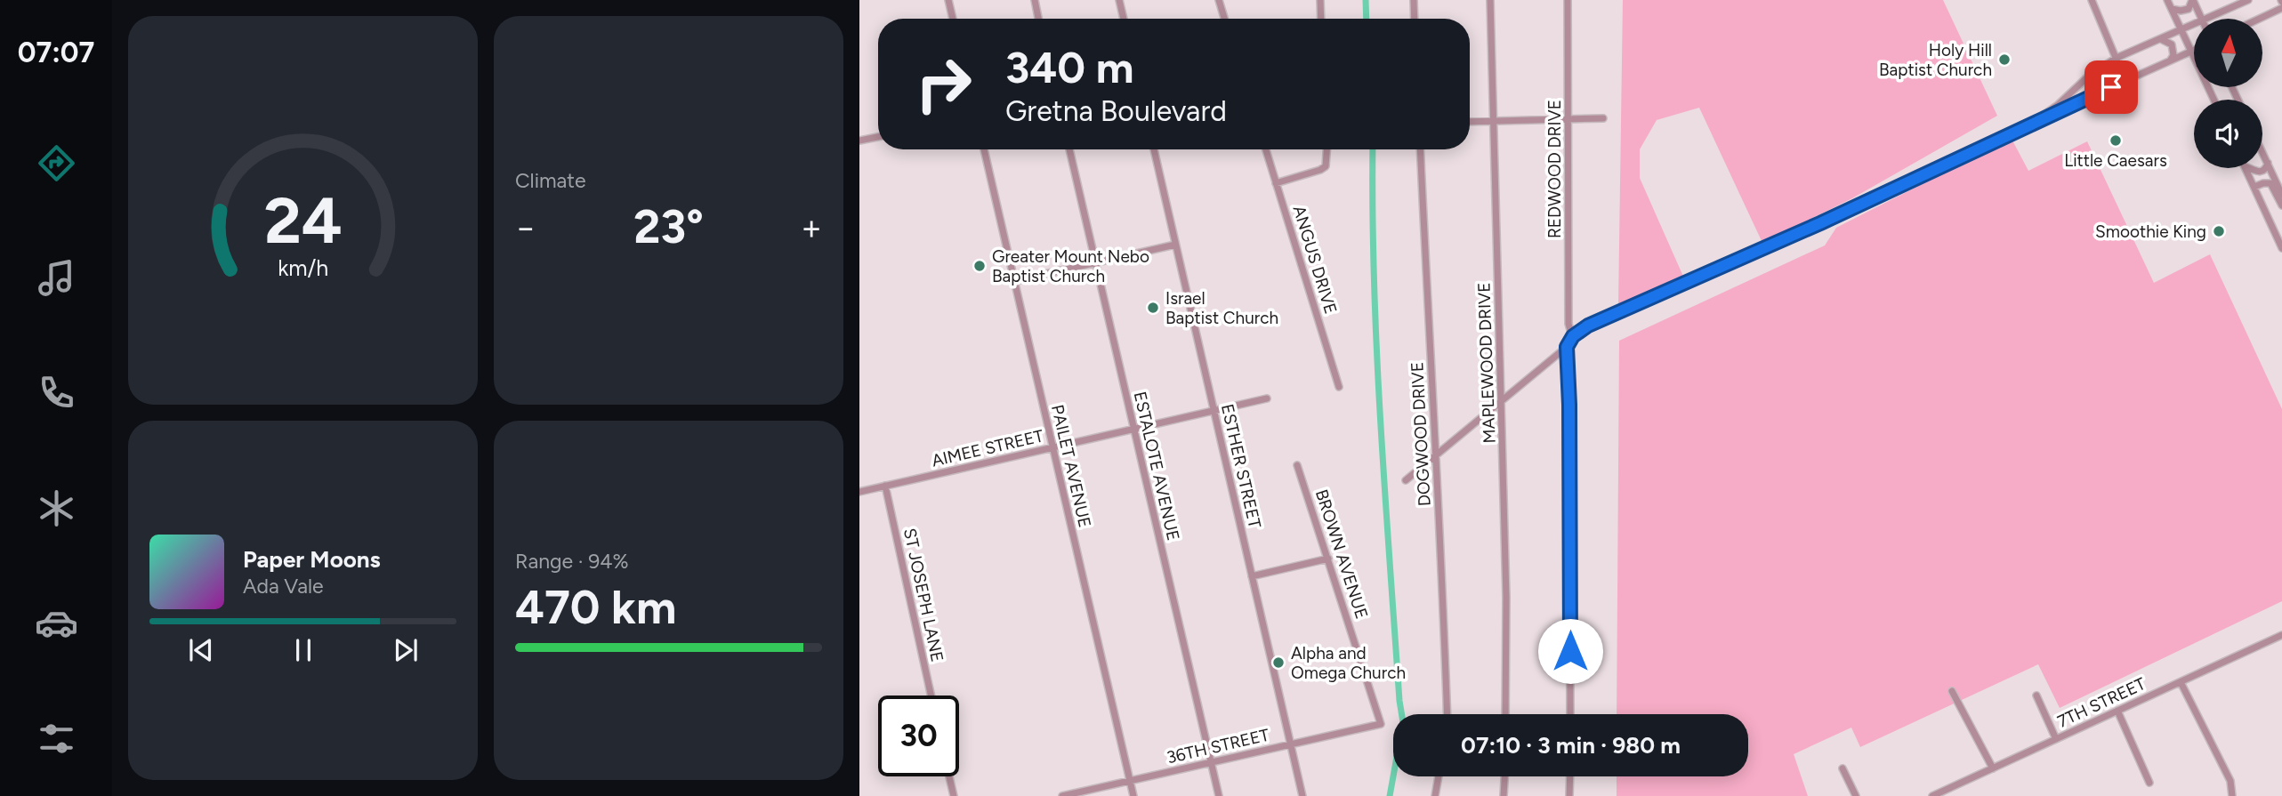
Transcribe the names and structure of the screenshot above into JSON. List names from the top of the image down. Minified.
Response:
{"streets":{"street":["REDWOOD DRIVE","ANGUS DRIVE","MAPLEWOOD DRIVE","DOGWOOD DRIVE","AIMEE STREET","PAILET AVENUE","ESTALOTE AVENUE","ESTHER STREET","BROWN AVENUE","ST JOSEPH LANE","7TH STREET","36TH STREET"]},"crossings":[["AIMEE STREET","PAILET AVENUE"],["AIMEE STREET","ESTALOTE AVENUE"],["AIMEE STREET","ESTHER STREET"],["AIMEE STREET","ST JOSEPH LANE"],["PAILET AVENUE","36TH STREET"],["ESTALOTE AVENUE","36TH STREET"],["ESTHER STREET","36TH STREET"],["BROWN AVENUE","36TH STREET"]],"places":["Holy Hill Baptist Church","Little Caesars","Smoothie King","Greater Mount Nebo Baptist Church","Israel Baptist Church","Alpha and Omega Church"],"north":"top","page":{"tabs":"07:07","tile":["Climate",["Range · 94%","470 km"]],"turn":["340 m","Gretna Boulevard"],"heat":["−","23°","+"],"song":["Paper Moons","Ada Vale"],"limit":"30","trip":"07:10 · 3 min · 980 m","gauge":["24","km/h"]}}
